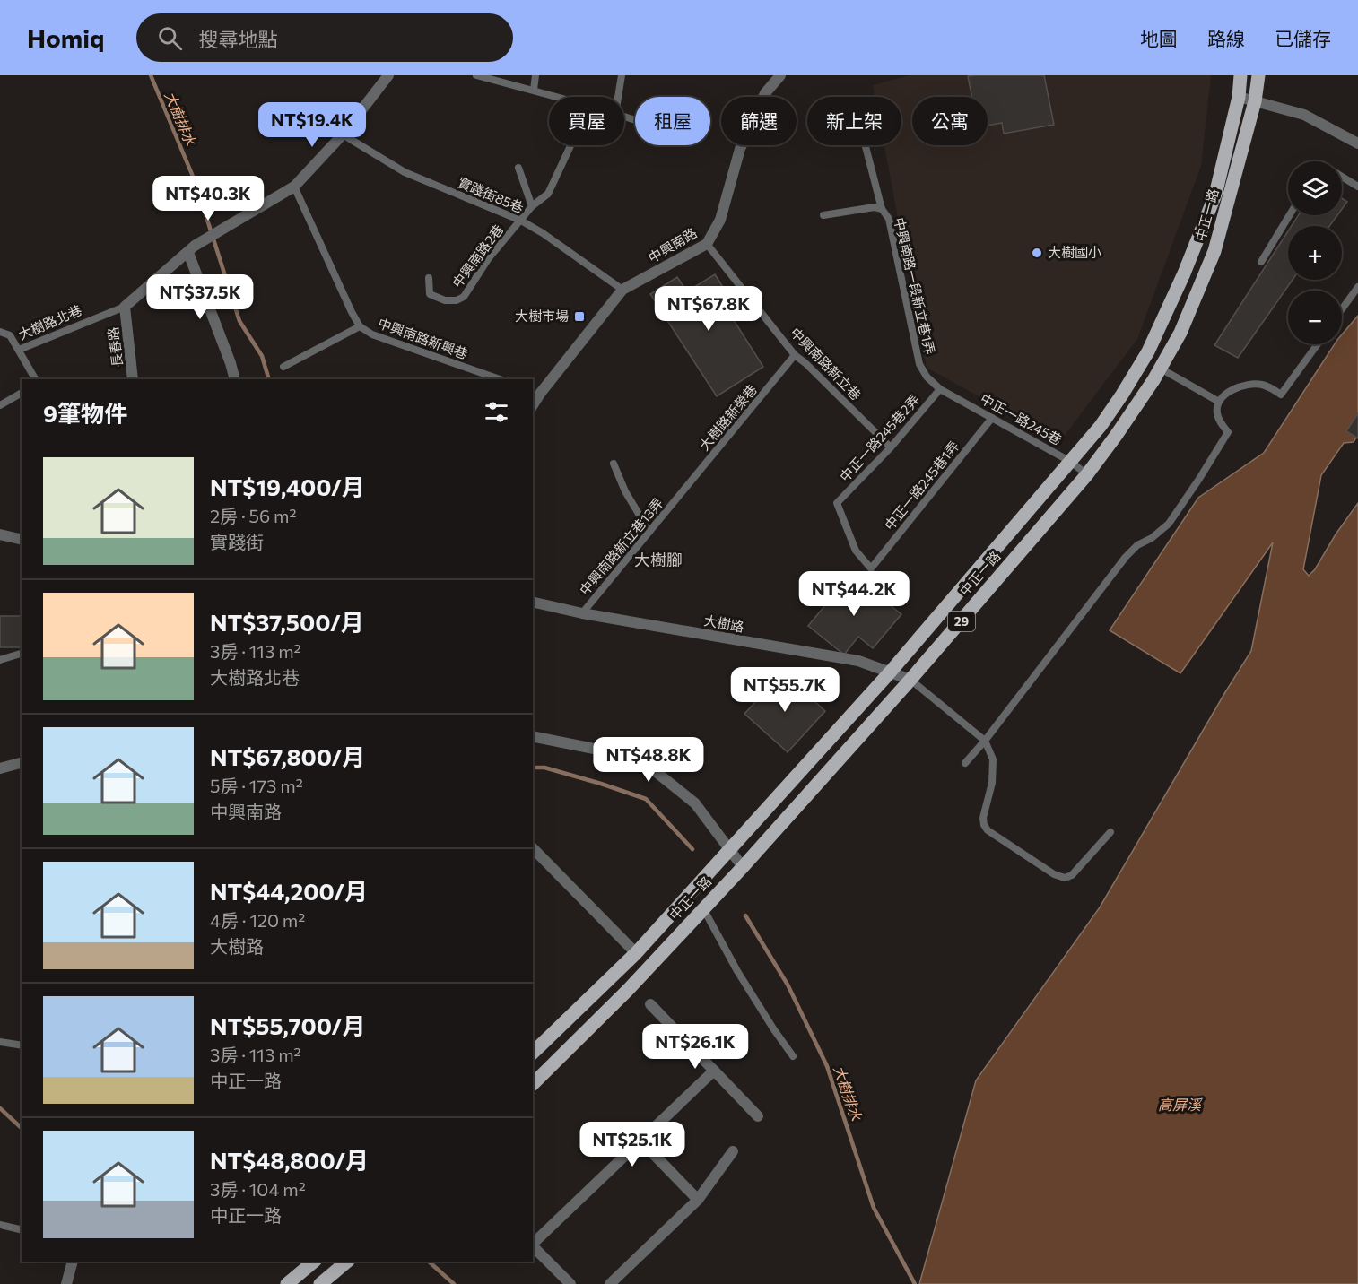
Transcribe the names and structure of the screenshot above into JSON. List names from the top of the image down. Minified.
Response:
{"streets":{"main road":["中正一路","29"],"street":["中興南路","長春路","大樹路"],"lane":["實踐街85巷","中興南路2巷","中興南路一段新立巷1弄","大樹路北巷","中興南路新興巷","中興南路新立巷","大樹路新榮巷","中正一路245巷","中正一路245巷2弄","中正一路245巷1弄","中興南路新立巷13弄"]},"crossings":[["實踐街85巷","中興南路"],["實踐街85巷","中興南路2巷"],["實踐街85巷","長春路"],["中正一路","中正一路245巷"],["中正一路","大樹路"],["中興南路","中興南路新立巷"],["中興南路一段新立巷1弄","中正一路245巷"],["中興南路一段新立巷1弄","中正一路245巷2弄"],["大樹路北巷","長春路"],["中興南路新興巷","長春路"],["中興南路新立巷","大樹路新榮巷"],["中興南路新立巷","中正一路245巷2弄"],["大樹路新榮巷","中興南路新立巷13弄"],["中正一路245巷","中正一路245巷2弄"],["中正一路245巷","中正一路245巷1弄"],["中正一路245巷2弄","中正一路245巷1弄"],["中興南路新立巷13弄","大樹路"]],"districts":["大樹腳"],"water":["大樹排水","高屏溪"],"places":{"other":["大樹國小"],"transit":["大樹市場"]},"page":{"header":"Homiq","search":"搜尋地點","nav":["地圖","路線","已儲存"],"chip":["買屋","租屋","篩選","新上架","公寓"],"price":["NT$19.4K","NT$40.3K","NT$37.5K","NT$67.8K","NT$44.2K","NT$55.7K","NT$48.8K","NT$26.1K","NT$25.1K"],"map_buttons":["+","−"],"heading":"9筆物件","list":[{"name":"NT$19,400/月","note":"2房 · 56 m² · 實踐街"},{"name":"NT$37,500/月","note":"3房 · 113 m² · 大樹路北巷"},{"name":"NT$67,800/月","note":"5房 · 173 m² · 中興南路"},{"name":"NT$44,200/月","note":"4房 · 120 m² · 大樹路"},{"name":"NT$55,700/月","note":"3房 · 113 m² · 中正一路"},{"name":"NT$48,800/月","note":"3房 · 104 m² · 中正一路"}]}}
